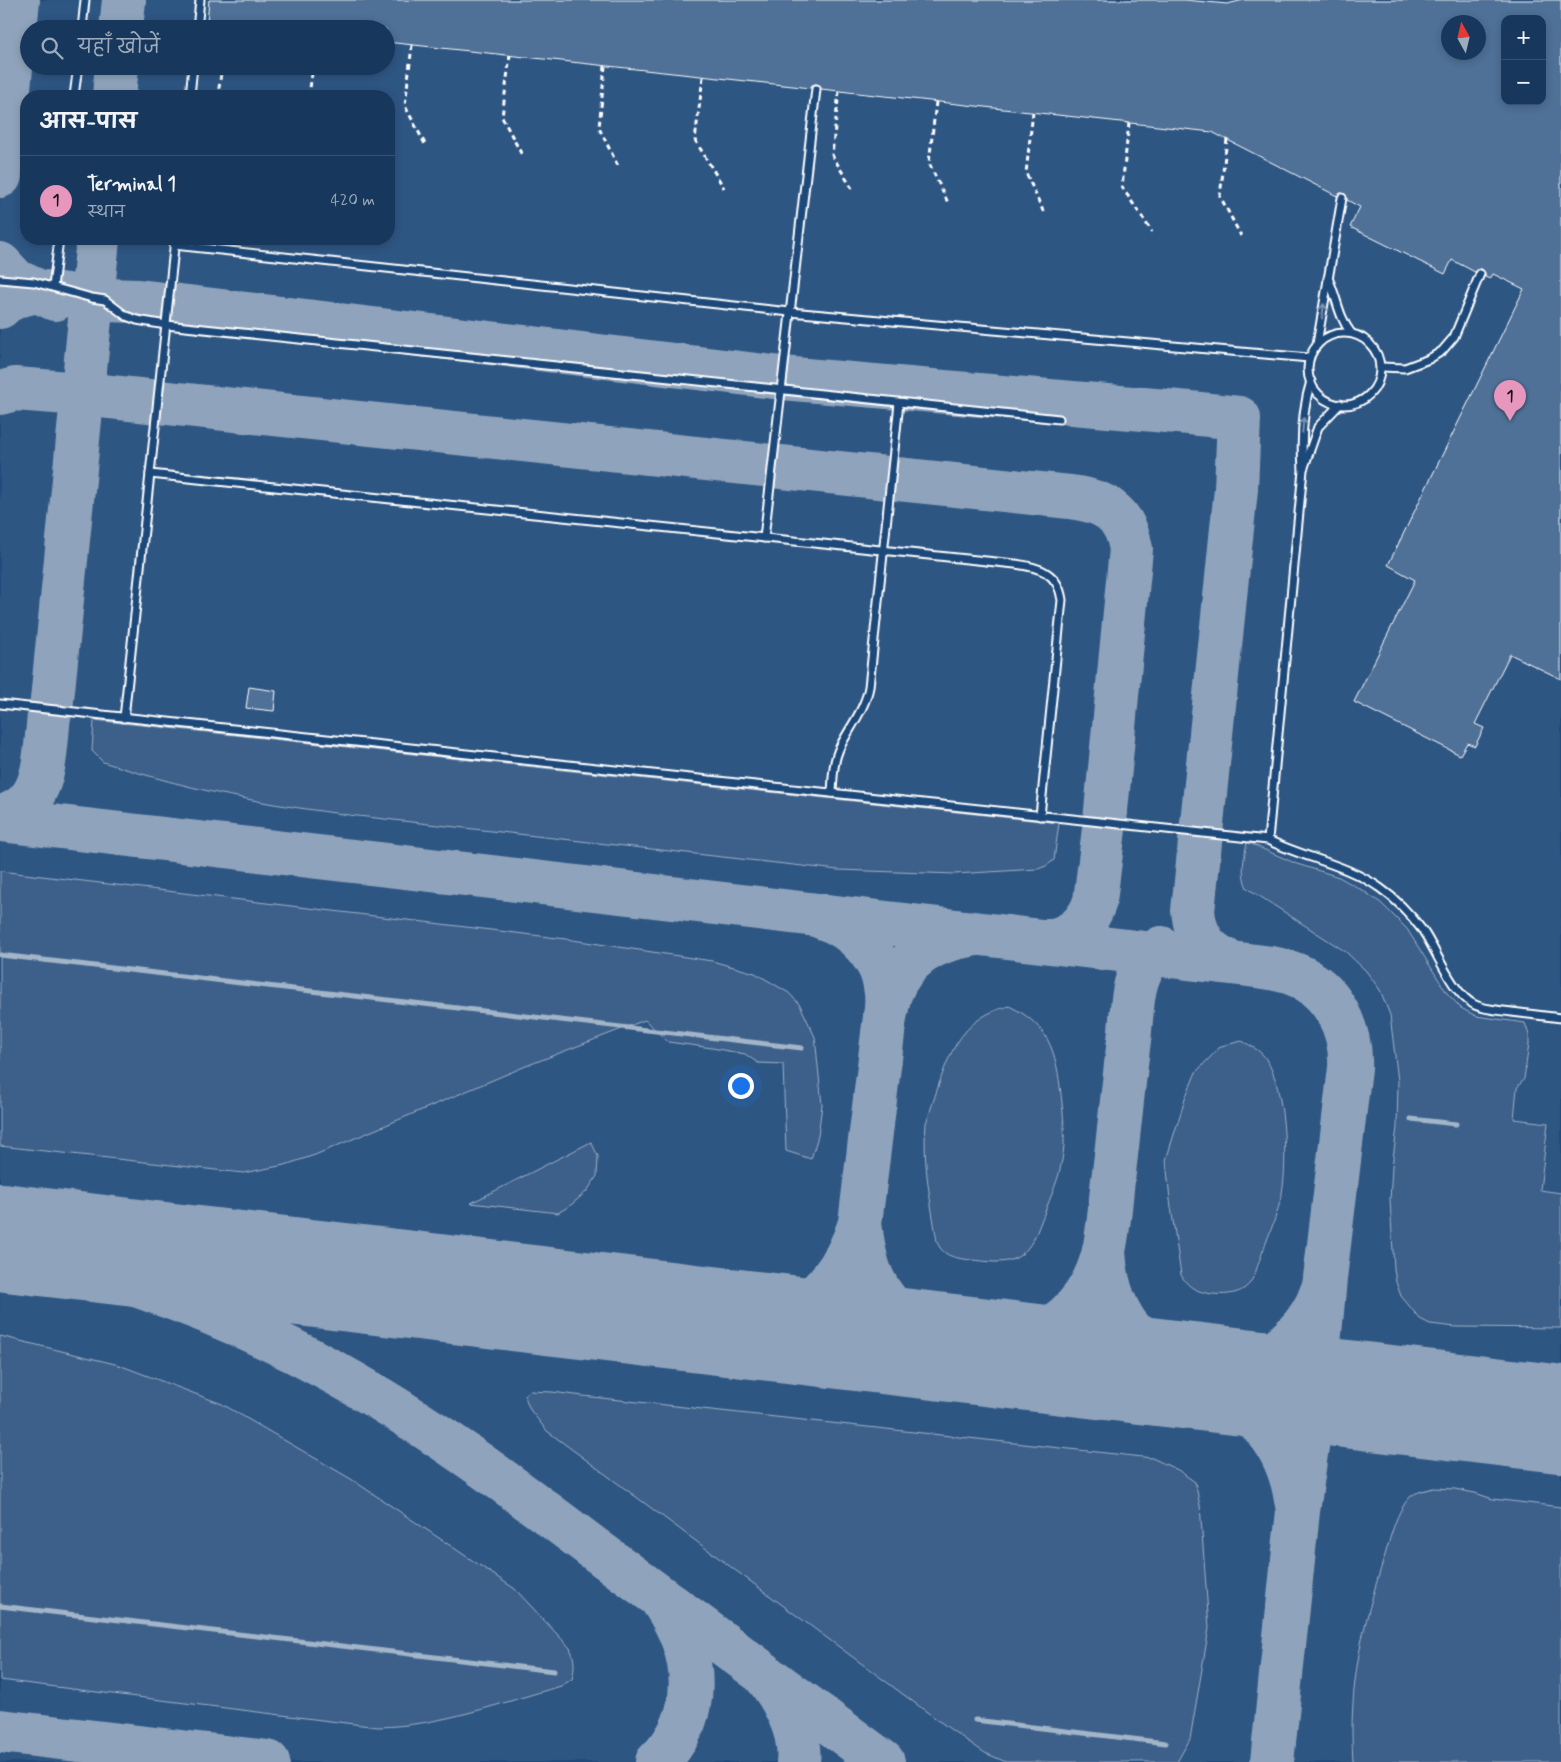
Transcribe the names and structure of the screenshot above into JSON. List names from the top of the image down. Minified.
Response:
{"north":"top","page":{"map_buttons":["+","−"],"search":"यहाँ खोजें","heading":"आस-पास","list":[{"mark":"1","name":"Terminal 1","note":"स्थान","value":"420 m"}],"pins":"1"}}
